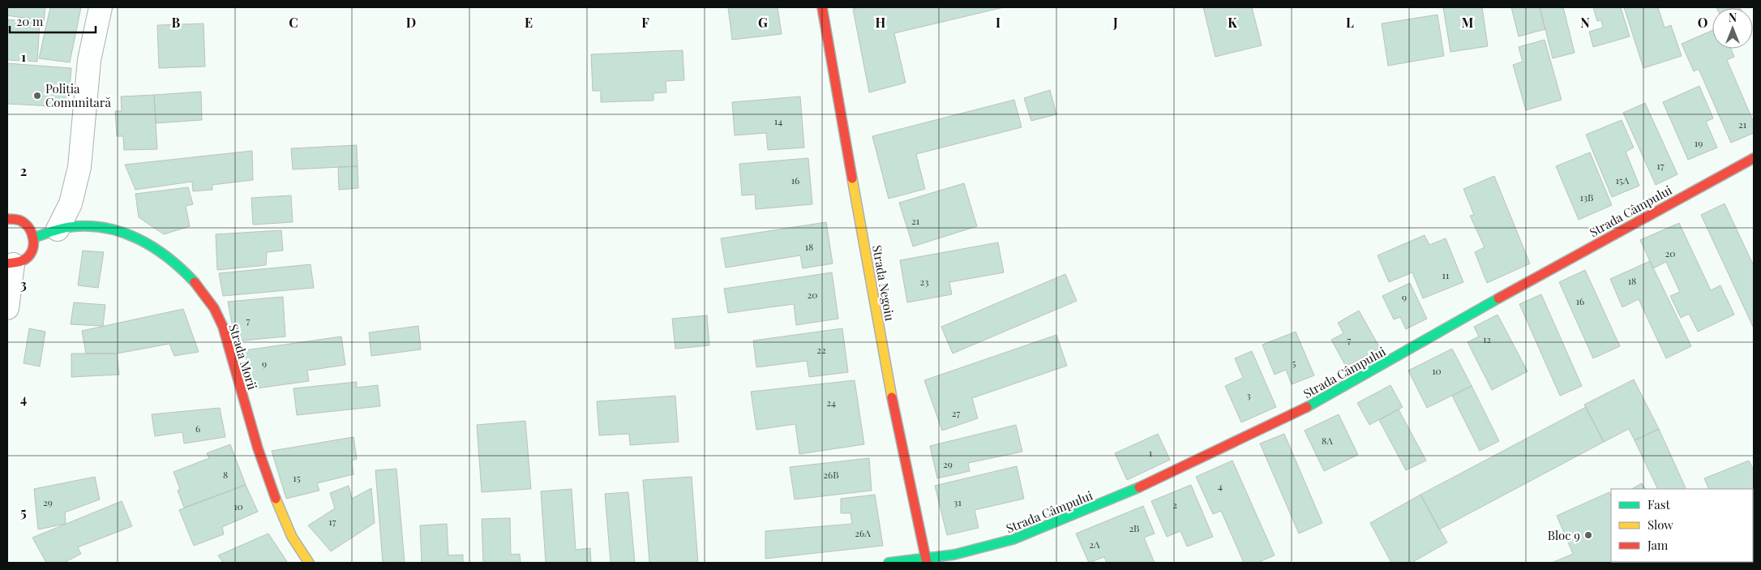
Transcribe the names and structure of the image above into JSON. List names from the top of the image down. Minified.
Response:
{"streets":{"street":["Strada Câmpului","Strada Negoiu","Strada Morii"]},"crossings":[["Strada Câmpului","Strada Negoiu"]],"places":["Poliția Comunitară","Bloc 9"],"house_numbers":["14","21","19","17","16","15A","13B","21","18","20","11","18","23","20","9","16","7","12","7","22","5","9","10","3","24","27","6","8A","1","29","8","26B","15","4","29","31","2","10","17","2B","26A","2A"],"legend":["Fast","Slow","Jam"],"scale_bar":"20 m","north":"top","grid":{"columns":["B","C","D","E","F","G","H","I","J","K","L","M","N","O"],"rows":["1","2","3","4","5"]}}
